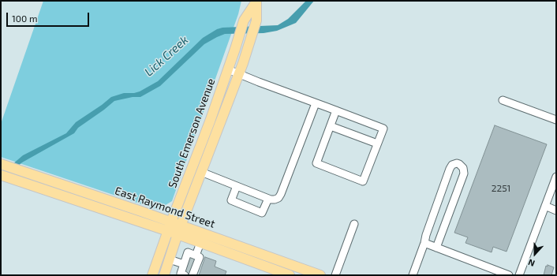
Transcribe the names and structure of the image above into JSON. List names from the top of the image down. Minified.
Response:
{"streets":{"main road":["South Emerson Avenue","East Raymond Street"]},"crossings":[["South Emerson Avenue","East Raymond Street"]],"water":["Lick Creek"],"house_numbers":["2251"],"scale_bar":"100 m","north":"bottom"}
